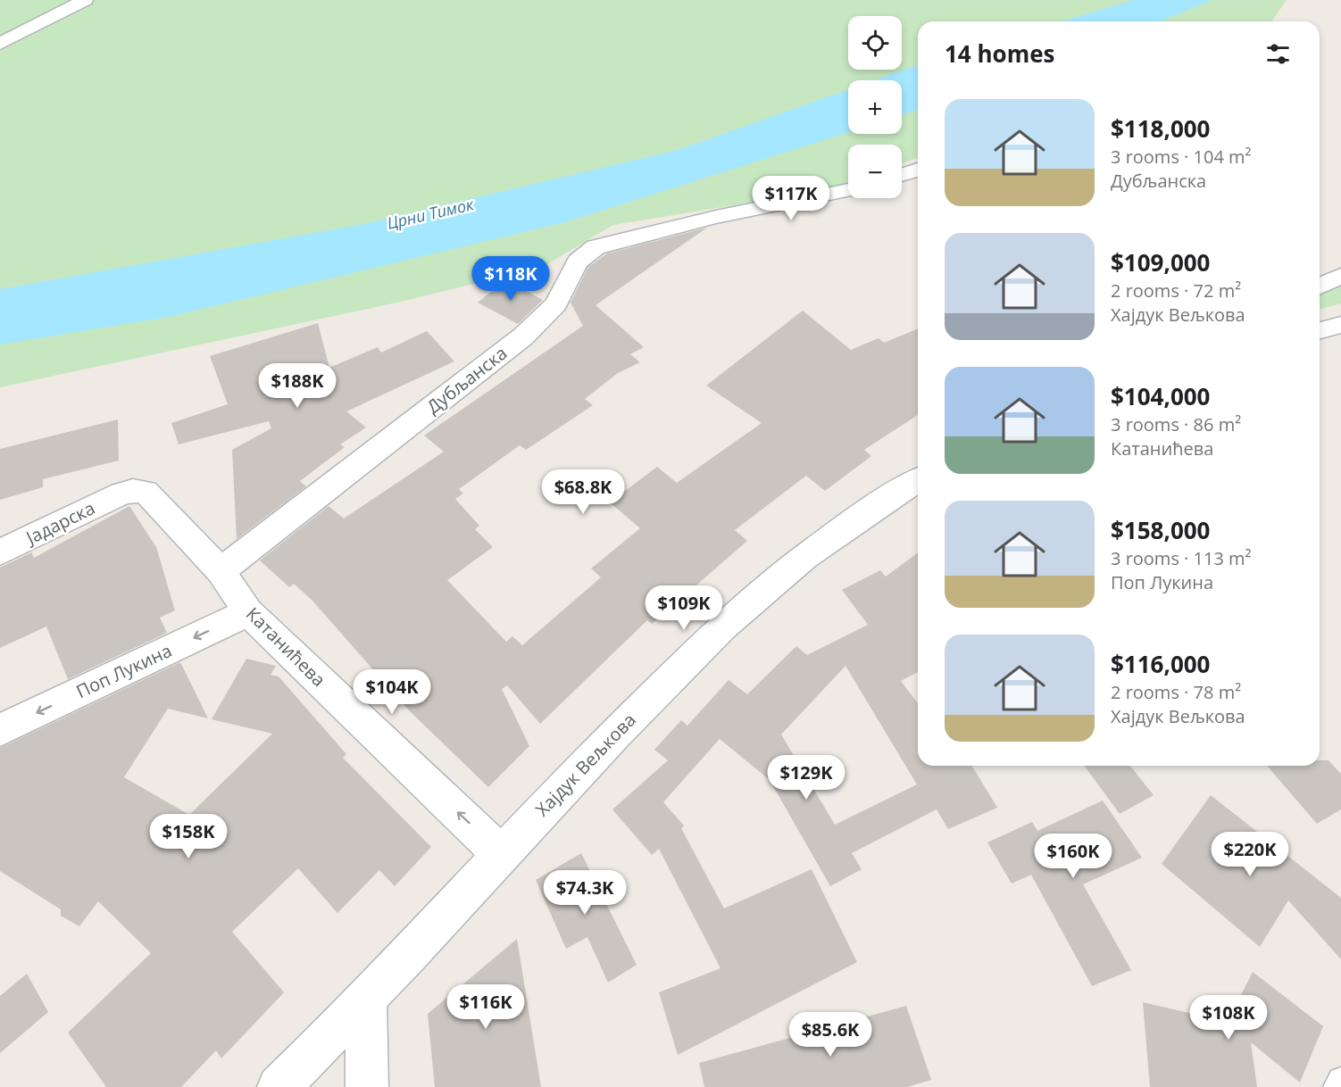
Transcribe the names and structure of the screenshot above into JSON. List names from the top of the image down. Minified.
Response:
{"streets":{"street":["Дубљанска","Јадарска","Катанићева","Поп Лукина","Хајдук Вељкова"]},"crossings":[["Дубљанска","Катанићева"],["Јадарска","Катанићева"],["Катанићева","Поп Лукина"],["Катанићева","Хајдук Вељкова"]],"one_way":["Катанићева","Поп Лукина"],"water":["Црни Тимок"],"page":{"map_buttons":["+","−"],"heading":"14 homes","list":[{"name":"$118,000","note":"3 rooms · 104 m² · Дубљанска"},{"name":"$109,000","note":"2 rooms · 72 m² · Хајдук Вељкова"},{"name":"$104,000","note":"3 rooms · 86 m² · Катанићева"},{"name":"$158,000","note":"3 rooms · 113 m² · Поп Лукина"},{"name":"$116,000","note":"2 rooms · 78 m² · Хајдук Вељкова"}],"price":["$117K","$118K","$188K","$68.8K","$109K","$104K","$129K","$158K","$220K","$160K","$74.3K","$116K","$108K","$85.6K"]}}
